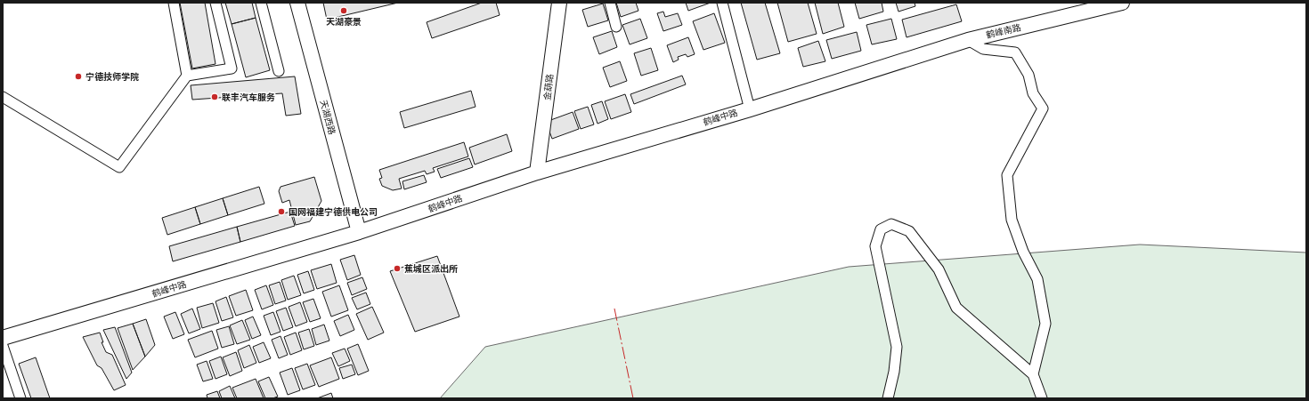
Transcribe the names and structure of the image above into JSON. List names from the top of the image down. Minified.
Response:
{"streets":{"street":["鹤峰南路","金葫路","天湖西路","鹤峰中路"]},"crossings":[["鹤峰南路","鹤峰中路"],["金葫路","鹤峰中路"],["天湖西路","鹤峰中路"]],"places":["天湖豪景","宁德技师学院","联丰汽车服务","国网福建宁德供电公司","蕉城区派出所"]}
